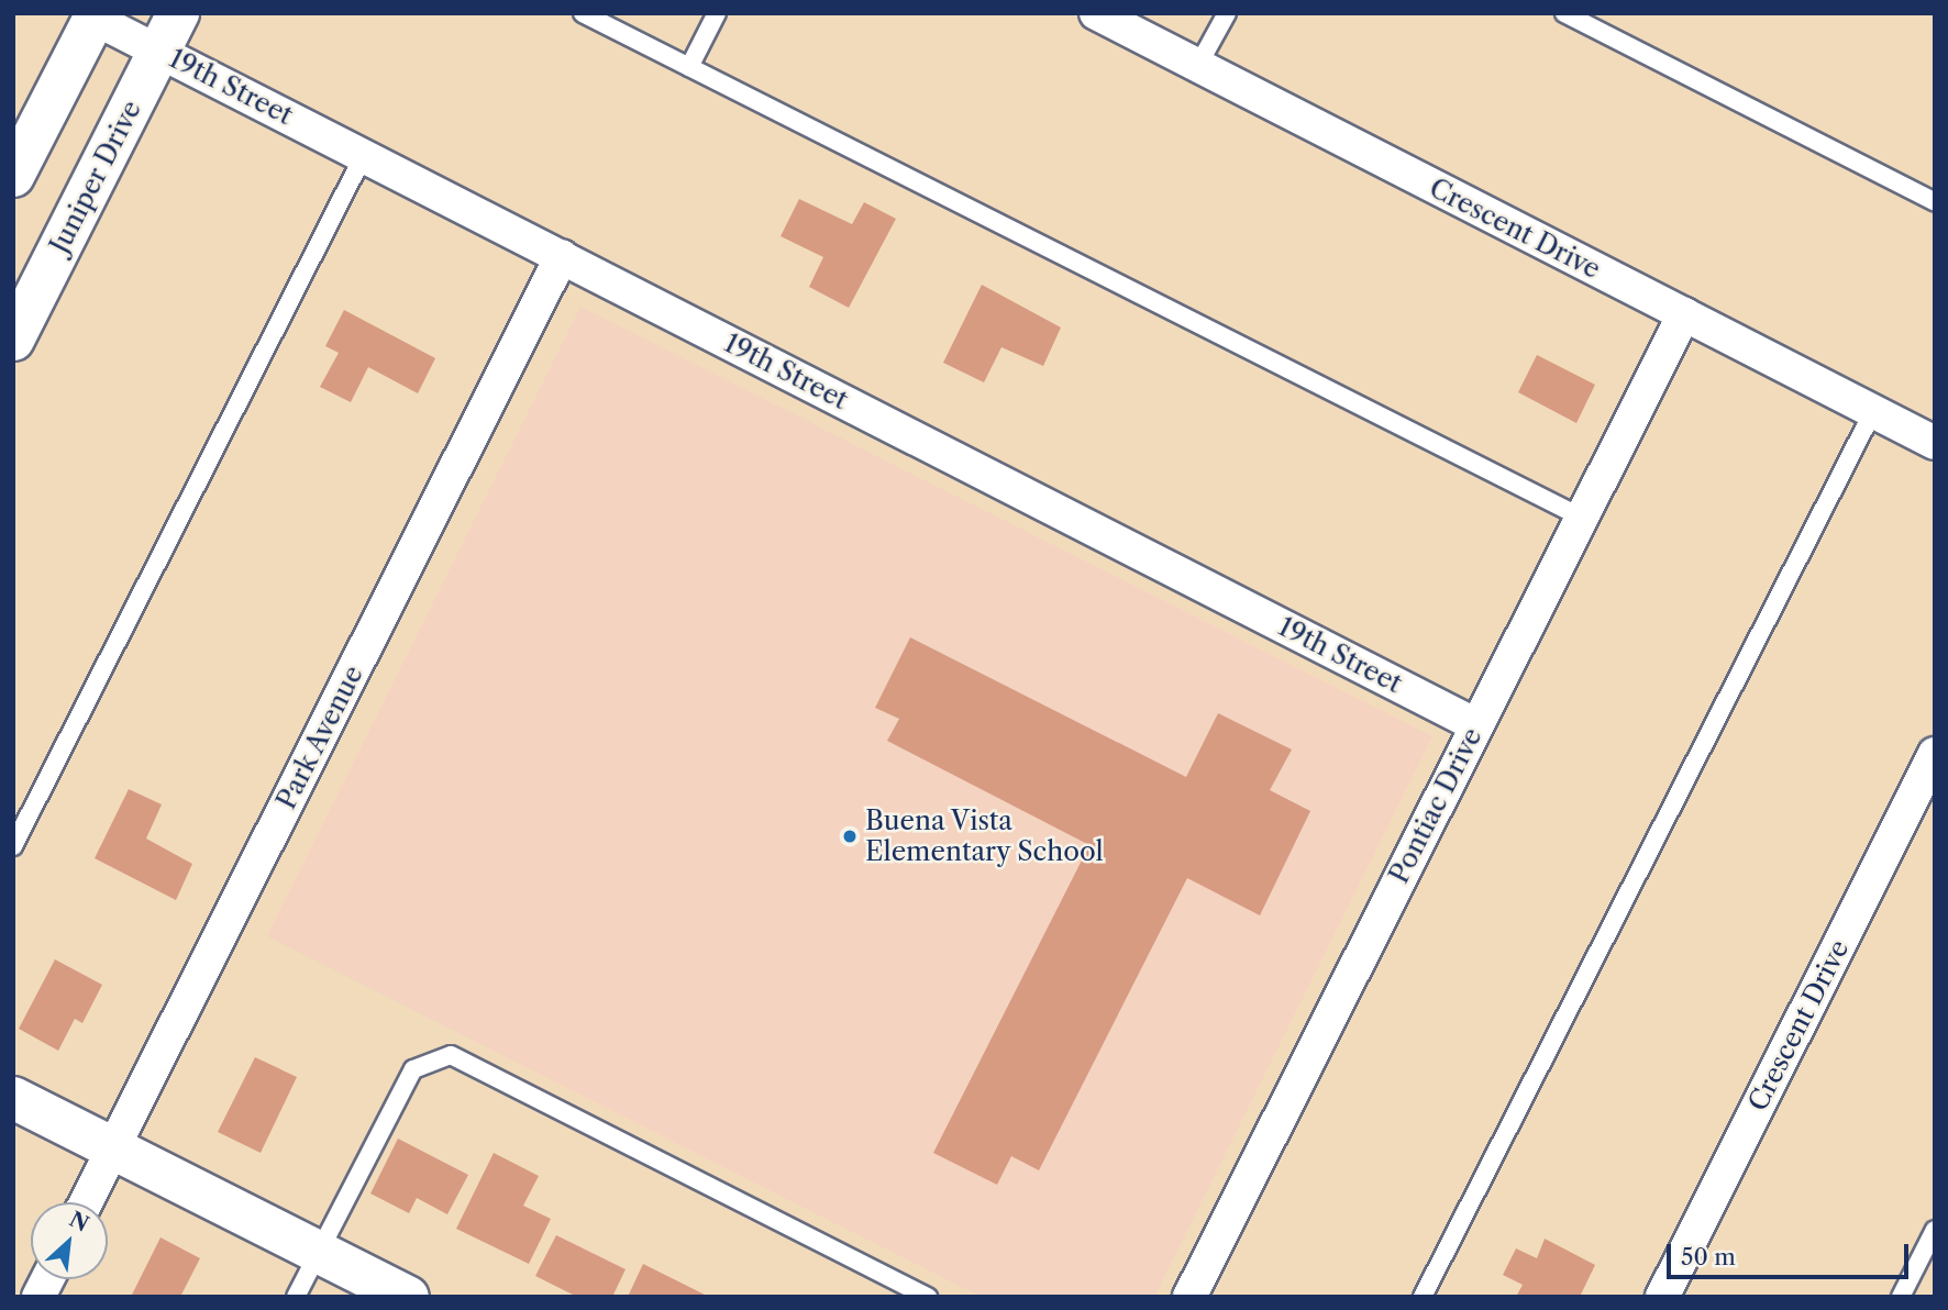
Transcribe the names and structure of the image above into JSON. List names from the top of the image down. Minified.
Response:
{"streets":{"street":["19th Street","Juniper Drive","Crescent Drive","Park Avenue","Pontiac Drive"]},"crossings":[["19th Street","Juniper Drive"],["19th Street","Park Avenue"],["19th Street","Pontiac Drive"],["Crescent Drive","Pontiac Drive"]],"places":["Buena Vista Elementary School"],"scale_bar":"50 m","north":"top right"}
